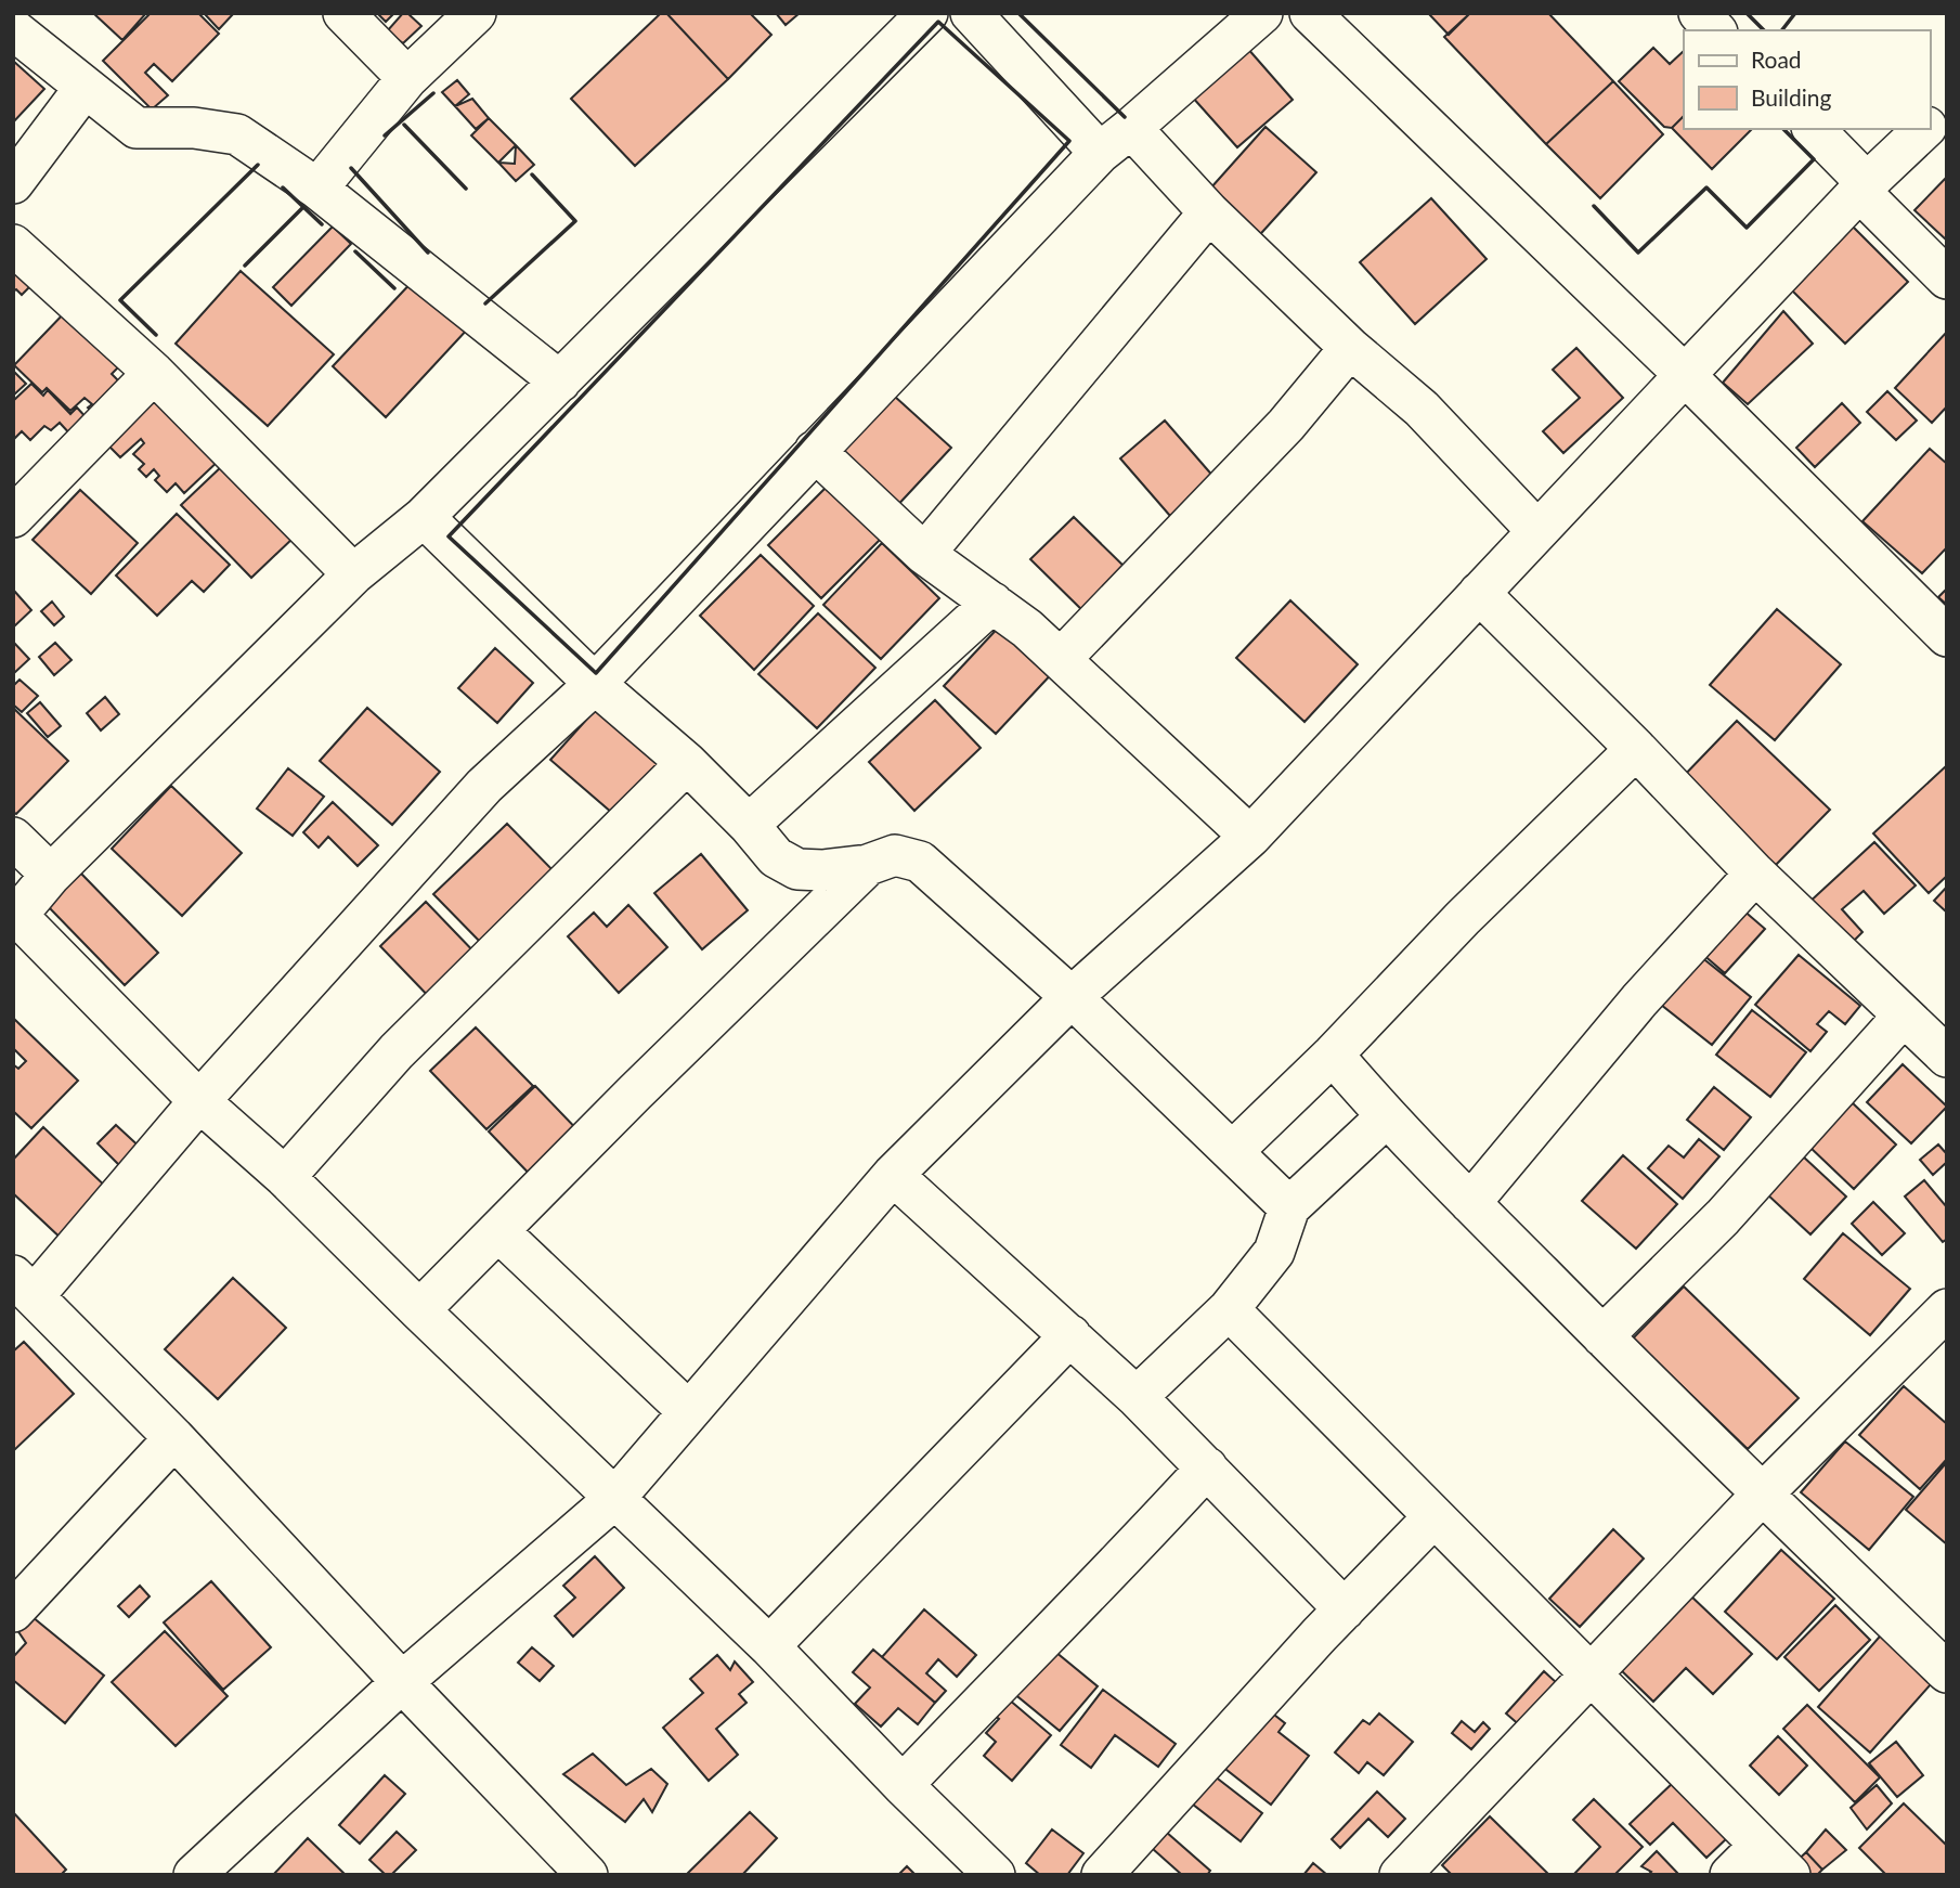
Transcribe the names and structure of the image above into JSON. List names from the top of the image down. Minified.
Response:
{"legend":["Road","Building"]}
